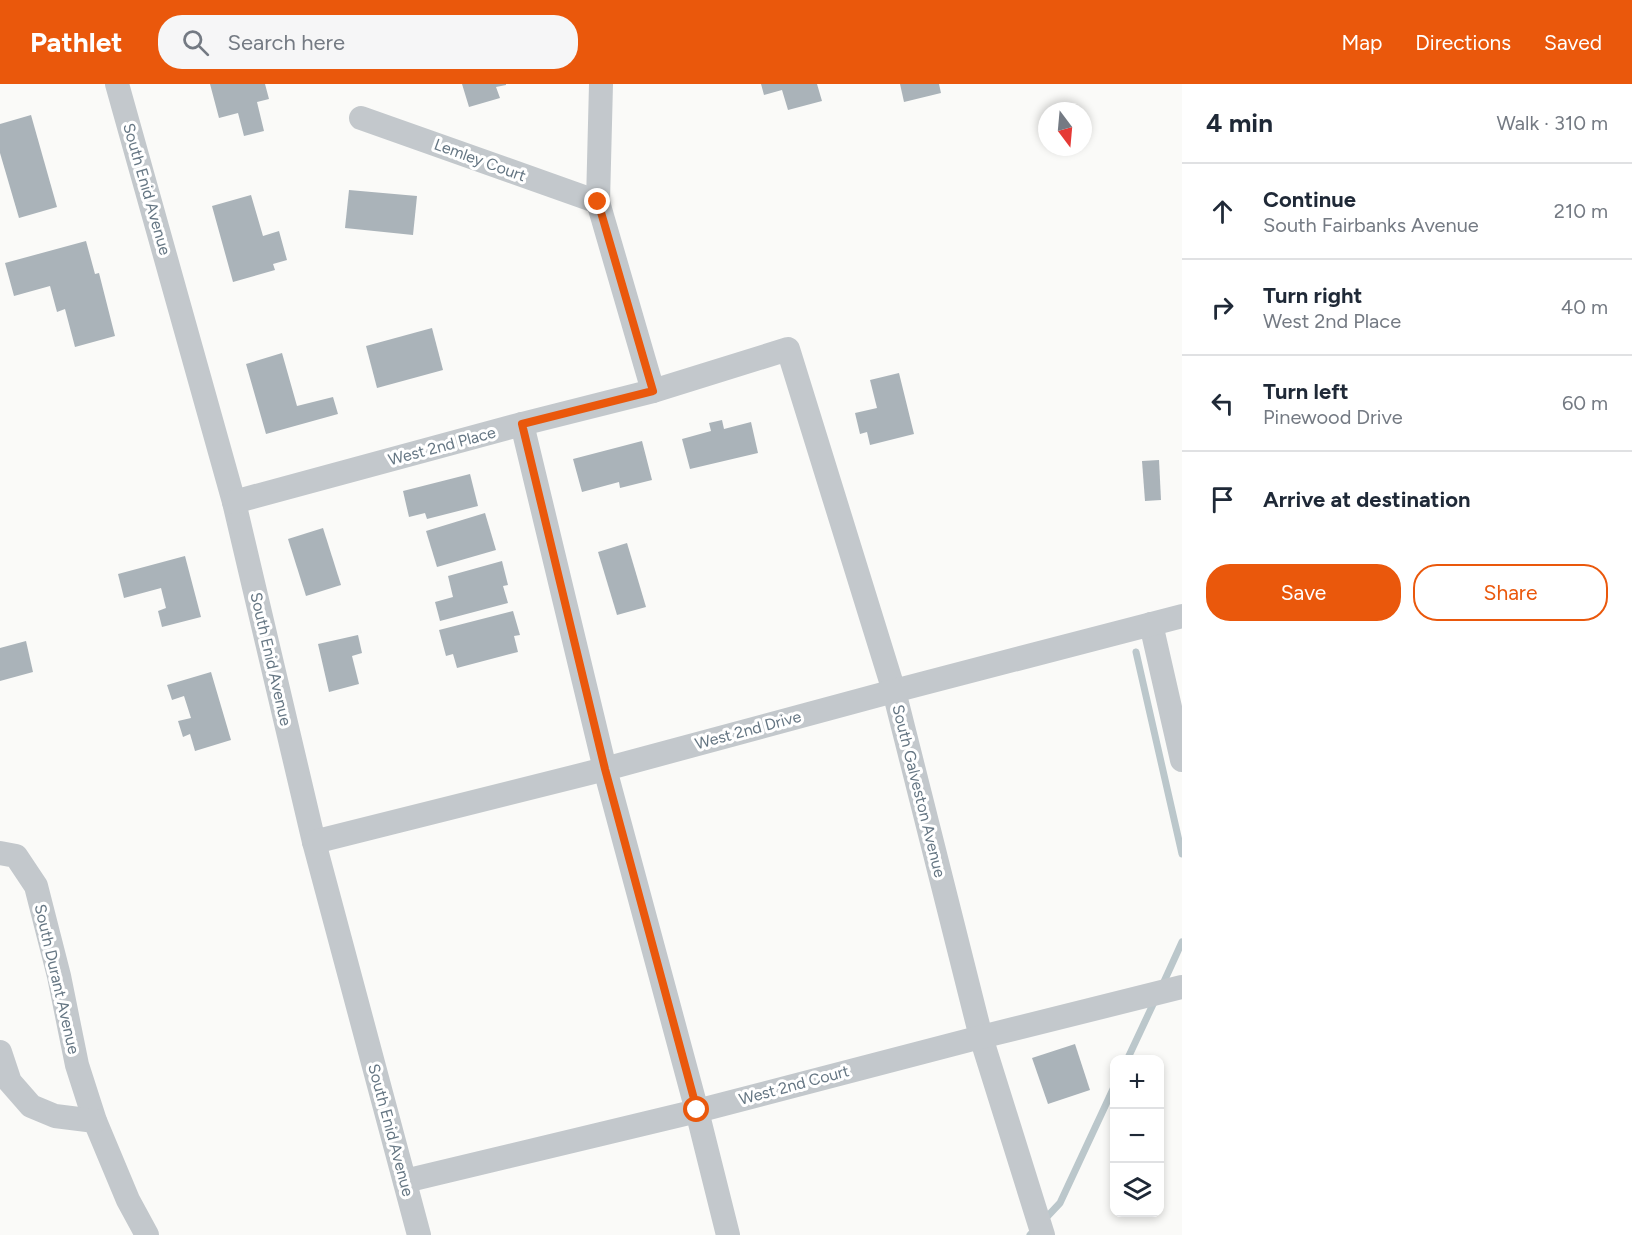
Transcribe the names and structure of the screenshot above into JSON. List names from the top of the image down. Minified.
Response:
{"streets":{"street":["Lemley Court","South Enid Avenue","West 2nd Place","West 2nd Drive","South Galveston Avenue","South Durant Avenue","West 2nd Court"]},"crossings":[["South Enid Avenue","West 2nd Place"],["South Enid Avenue","West 2nd Drive"],["South Enid Avenue","West 2nd Court"],["West 2nd Place","South Galveston Avenue"],["West 2nd Drive","South Galveston Avenue"],["South Galveston Avenue","West 2nd Court"]],"north":"bottom","page":{"header":"Pathlet","search":"Search here","nav":["Map","Directions","Saved"],"heading":["4 min","Walk · 310 m"],"list":[["Continue","South Fairbanks Avenue","210 m"],["Turn right","West 2nd Place","40 m"],["Turn left","Pinewood Drive","60 m"],"Arrive at destination"],"buttons":["Save","Share"],"map_buttons":["+","−"]}}
